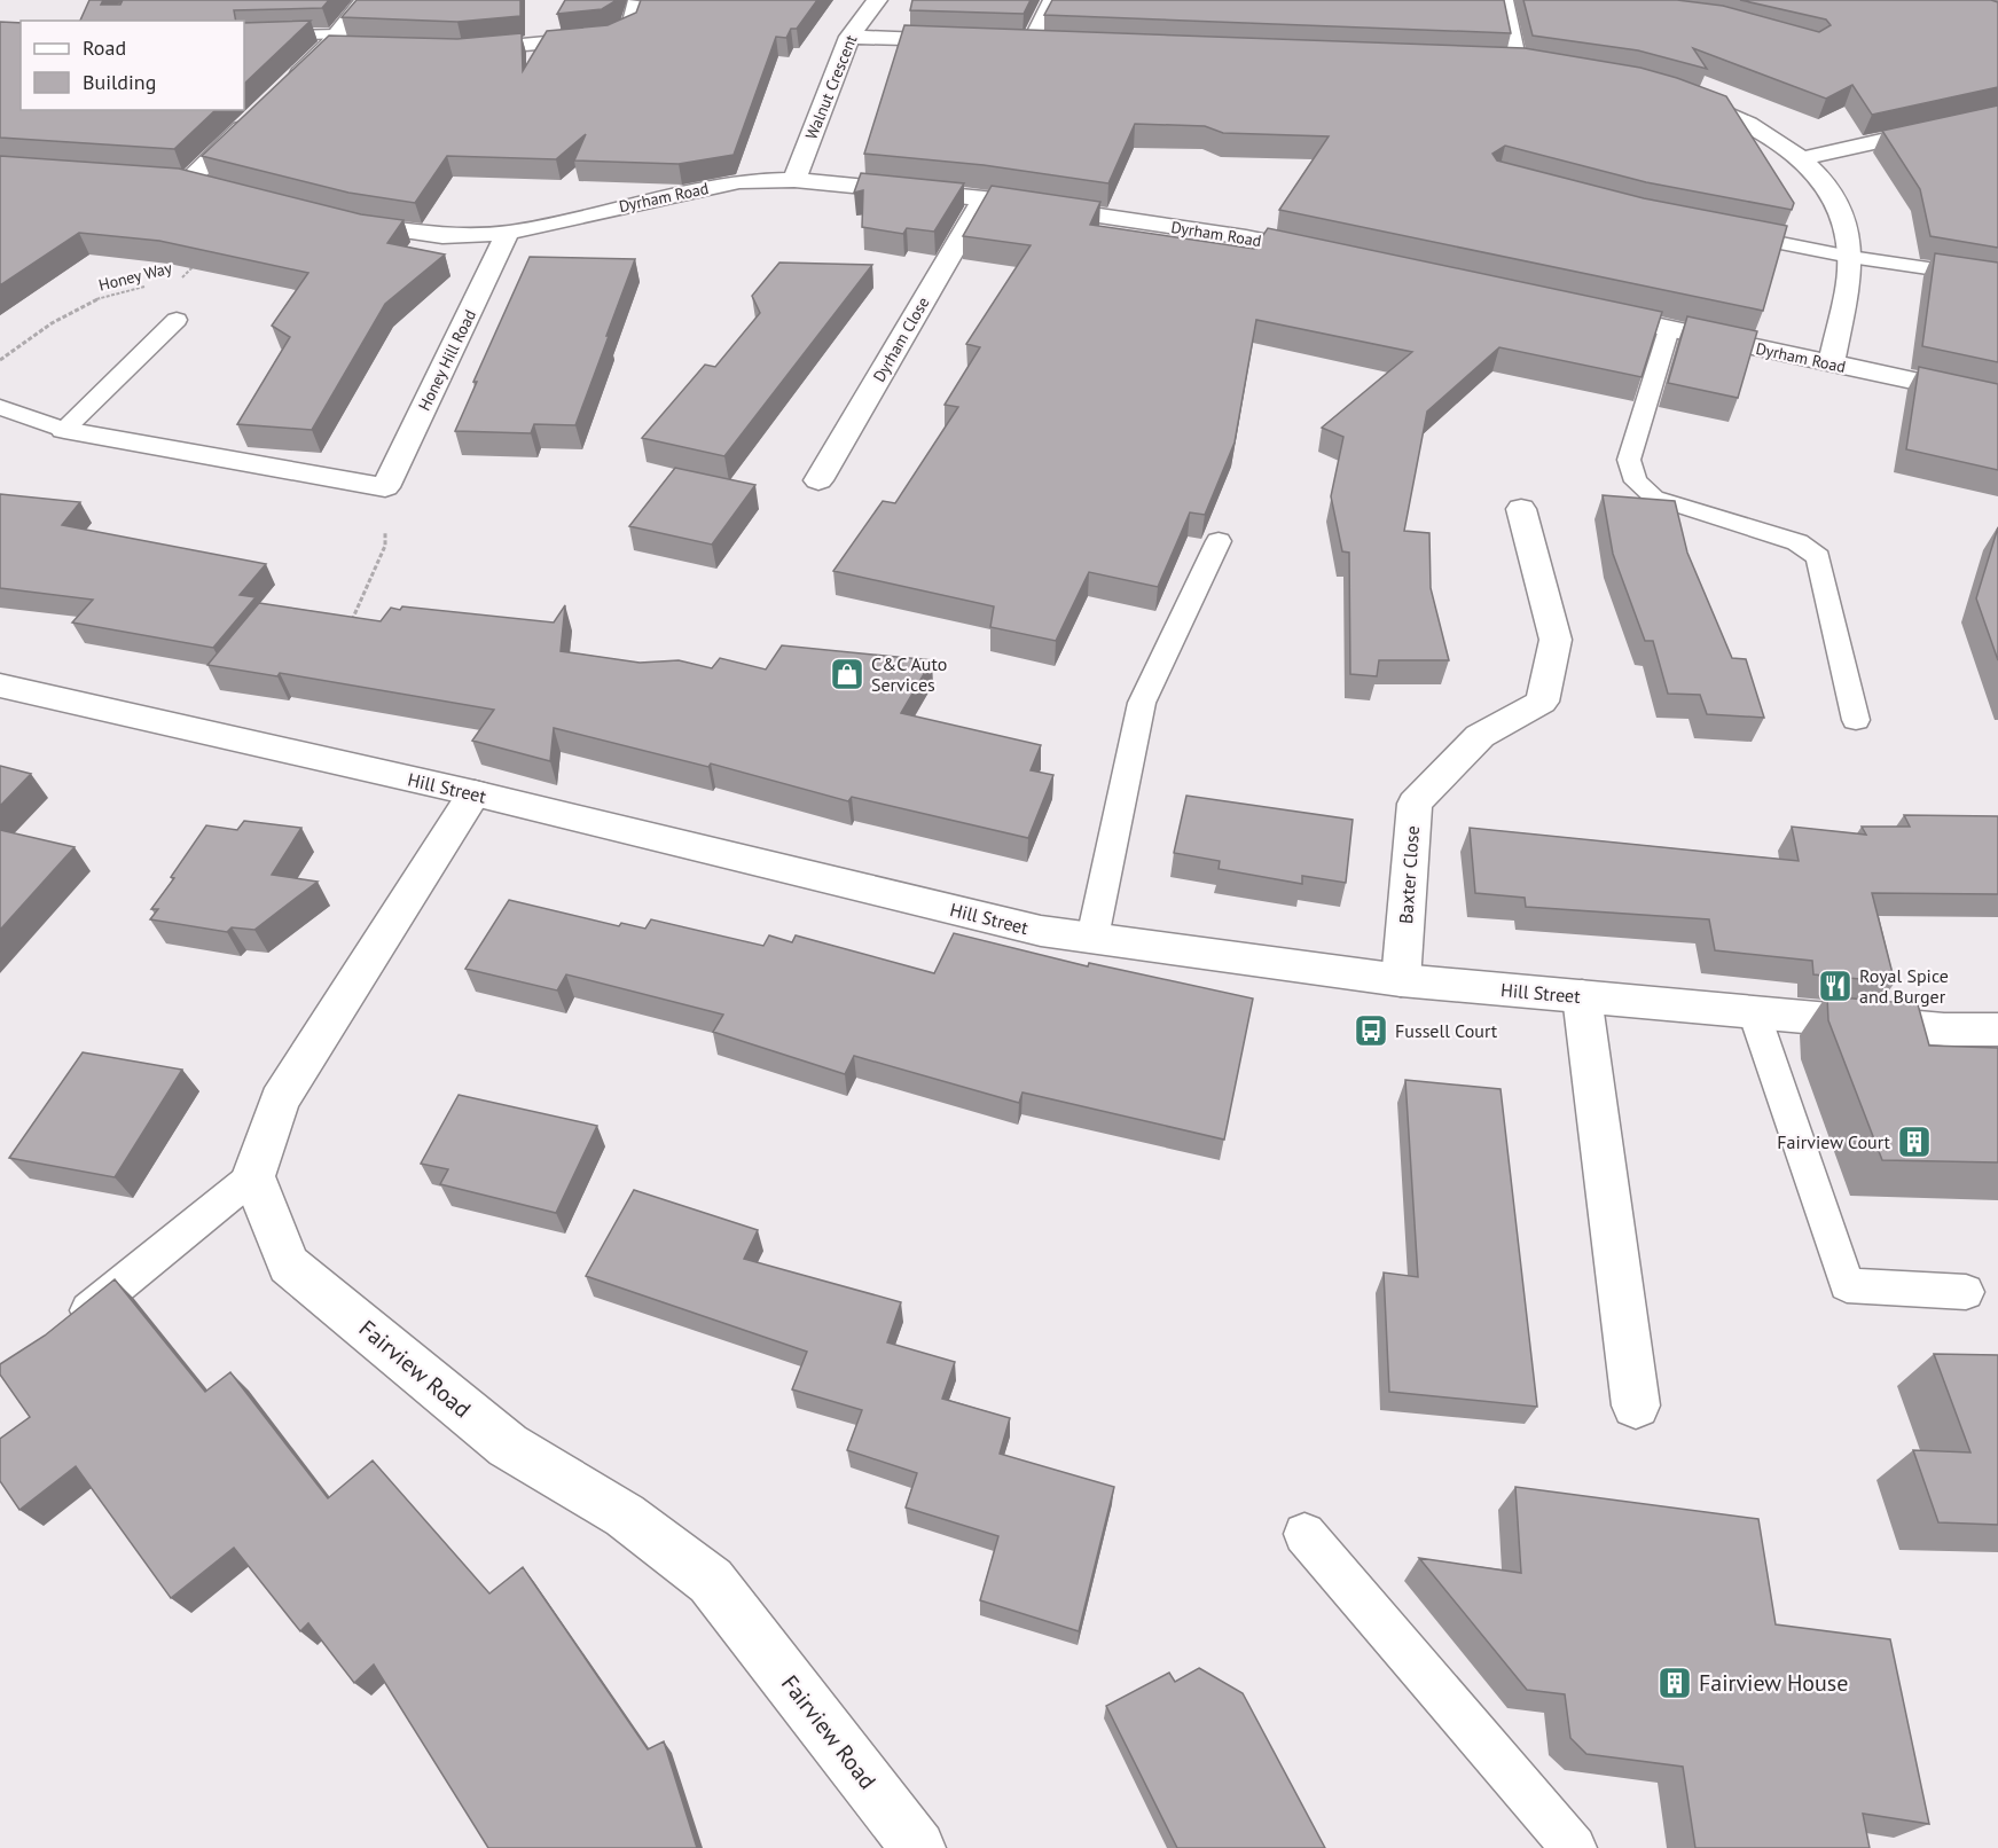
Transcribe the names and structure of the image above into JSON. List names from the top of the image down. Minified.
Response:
{"streets":{"street":["Walnut Crescent","Dyrham Road","Dyrham Close","Honey Hill Road","Hill Street","Baxter Close","Fairview Road"],"path":["Honey Way"]},"crossings":[["Walnut Crescent","Dyrham Road"],["Dyrham Road","Dyrham Close"],["Dyrham Road","Honey Hill Road"],["Hill Street","Baxter Close"]],"places":{"shop":["C&C Auto Services"],"restaurant":["Royal Spice and Burger"],"bus stop":["Fussell Court"],"building":["Fairview Court","Fairview House"]},"legend":["Road","Building"]}
